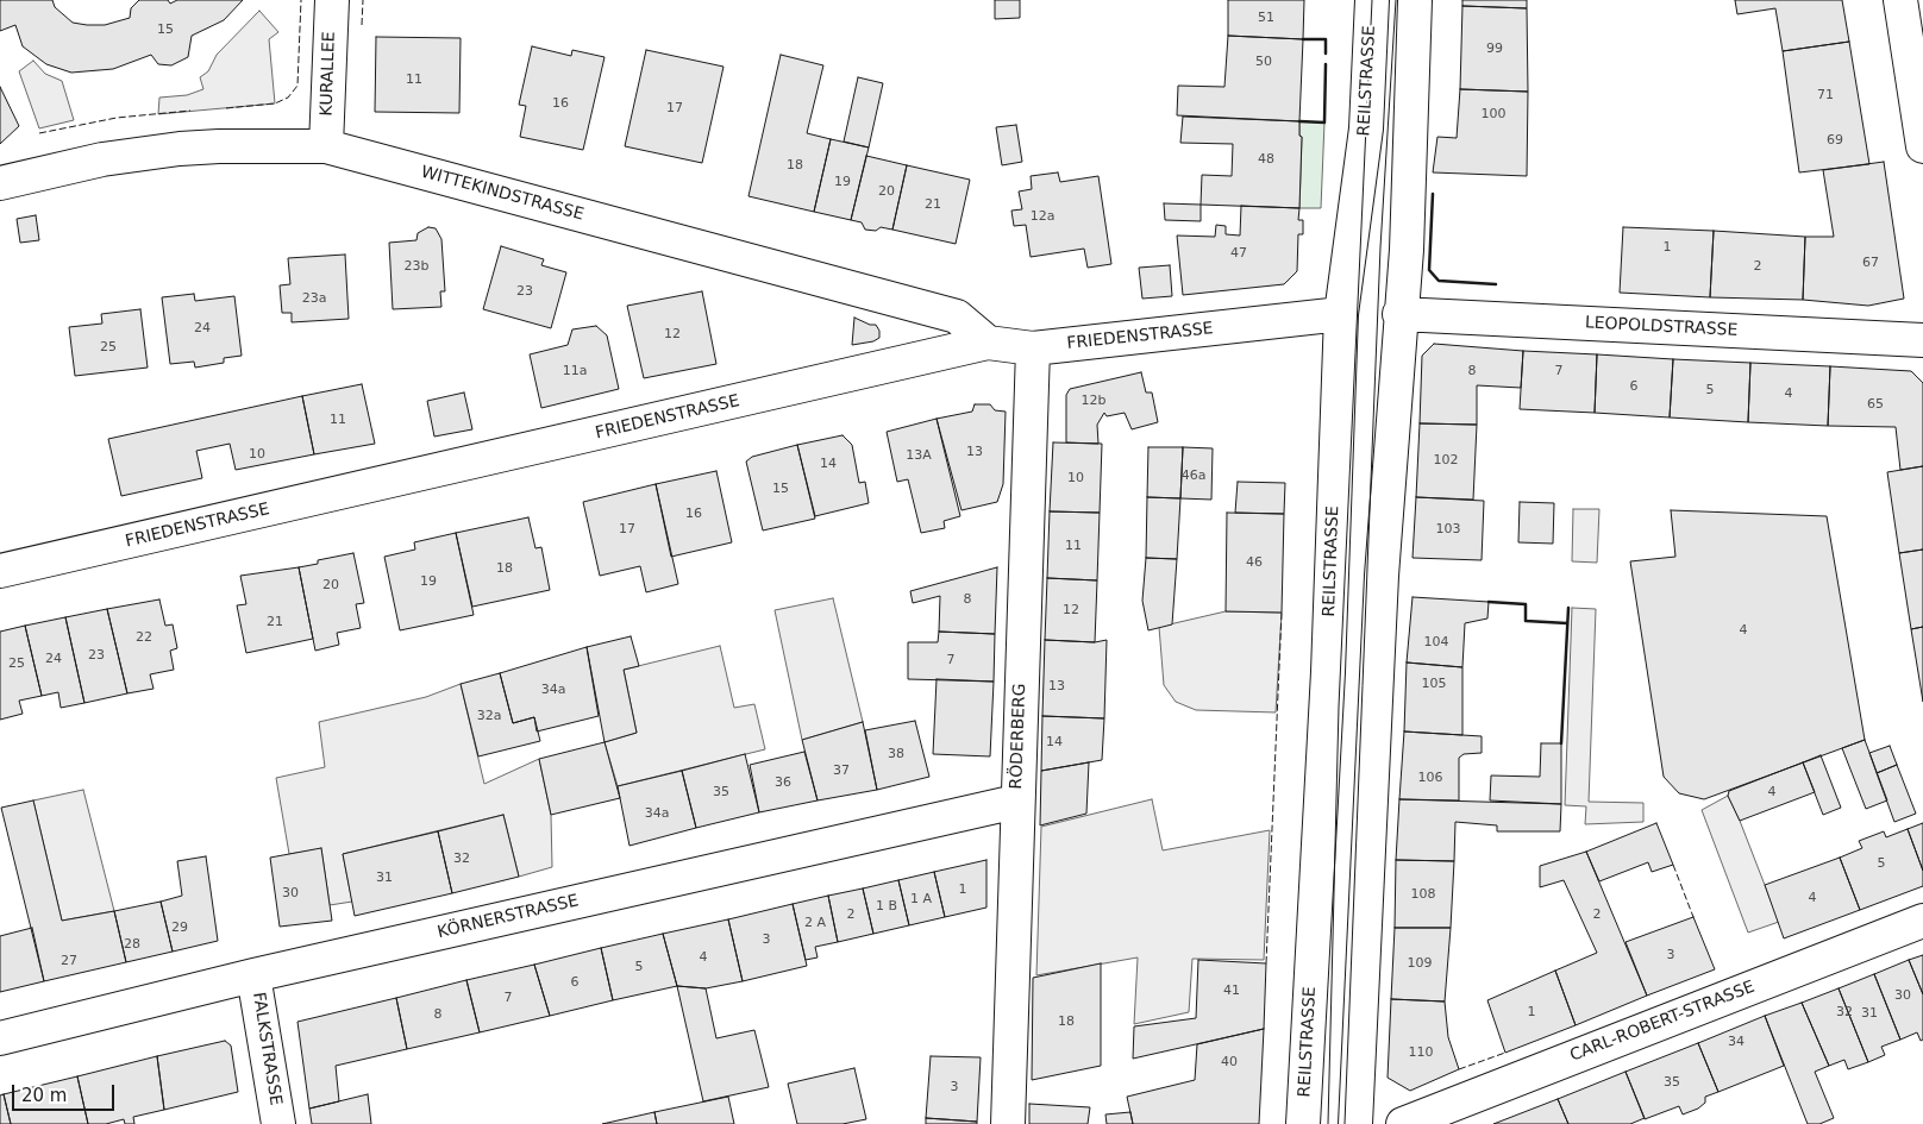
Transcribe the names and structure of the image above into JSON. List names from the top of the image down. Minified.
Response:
{"streets":{"street":["KURALLEE","REILSTRASSE","WITTEKINDSTRASSE","LEOPOLDSTRASSE","FRIEDENSTRASSE","RÖDERBERG","KÖRNERSTRASSE","CARL-ROBERT-STRASSE","FALKSTRASSE"]},"crossings":[["KURALLEE","WITTEKINDSTRASSE"],["REILSTRASSE","FRIEDENSTRASSE"],["WITTEKINDSTRASSE","FRIEDENSTRASSE"],["FRIEDENSTRASSE","RÖDERBERG"],["RÖDERBERG","KÖRNERSTRASSE"],["KÖRNERSTRASSE","FALKSTRASSE"]],"house_numbers":["51","15","99","50","11","71","16","17","100","69","48","18","19","20","21","12a","1","47","67","23b","2","23","23a","24","12","25","11a","8","7","6","5","4","12b","65","11","13","10","13A","102","14","46a","10","15","16","17","103","11","46","18","19","20","8","12","21","4","22","104","23","24","7","25","105","13","34a","32a","14","38","37","106","36","35","4","34a","32","5","31","1","30","108","4","1 A","1 B","2","2","2 A","29","3","28","3","4","27","109","5","6","41","30","7","1","32","31","8","18","34","110","40","35","3"],"scale_bar":"20 m"}
